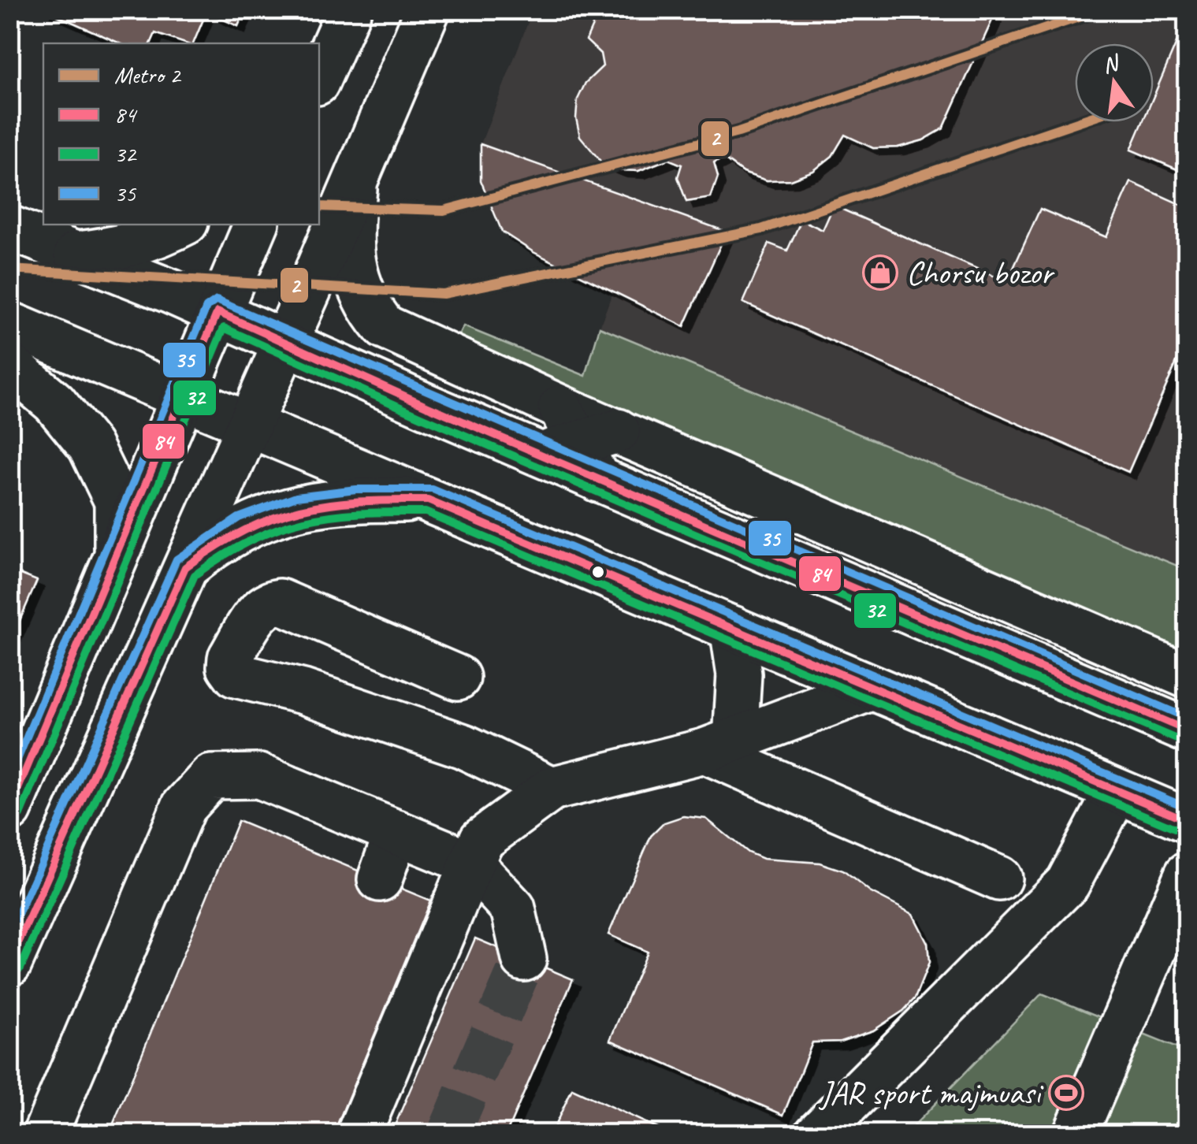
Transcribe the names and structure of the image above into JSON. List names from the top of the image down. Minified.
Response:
{"places":{"shop":["Chorsu bozor"],"sports":["JAR sport majmuasi"]},"lines":["metro line 2","transit line 35","transit line 84","transit line 32"],"legend":["Metro 2","84","32","35"],"north":"top"}
